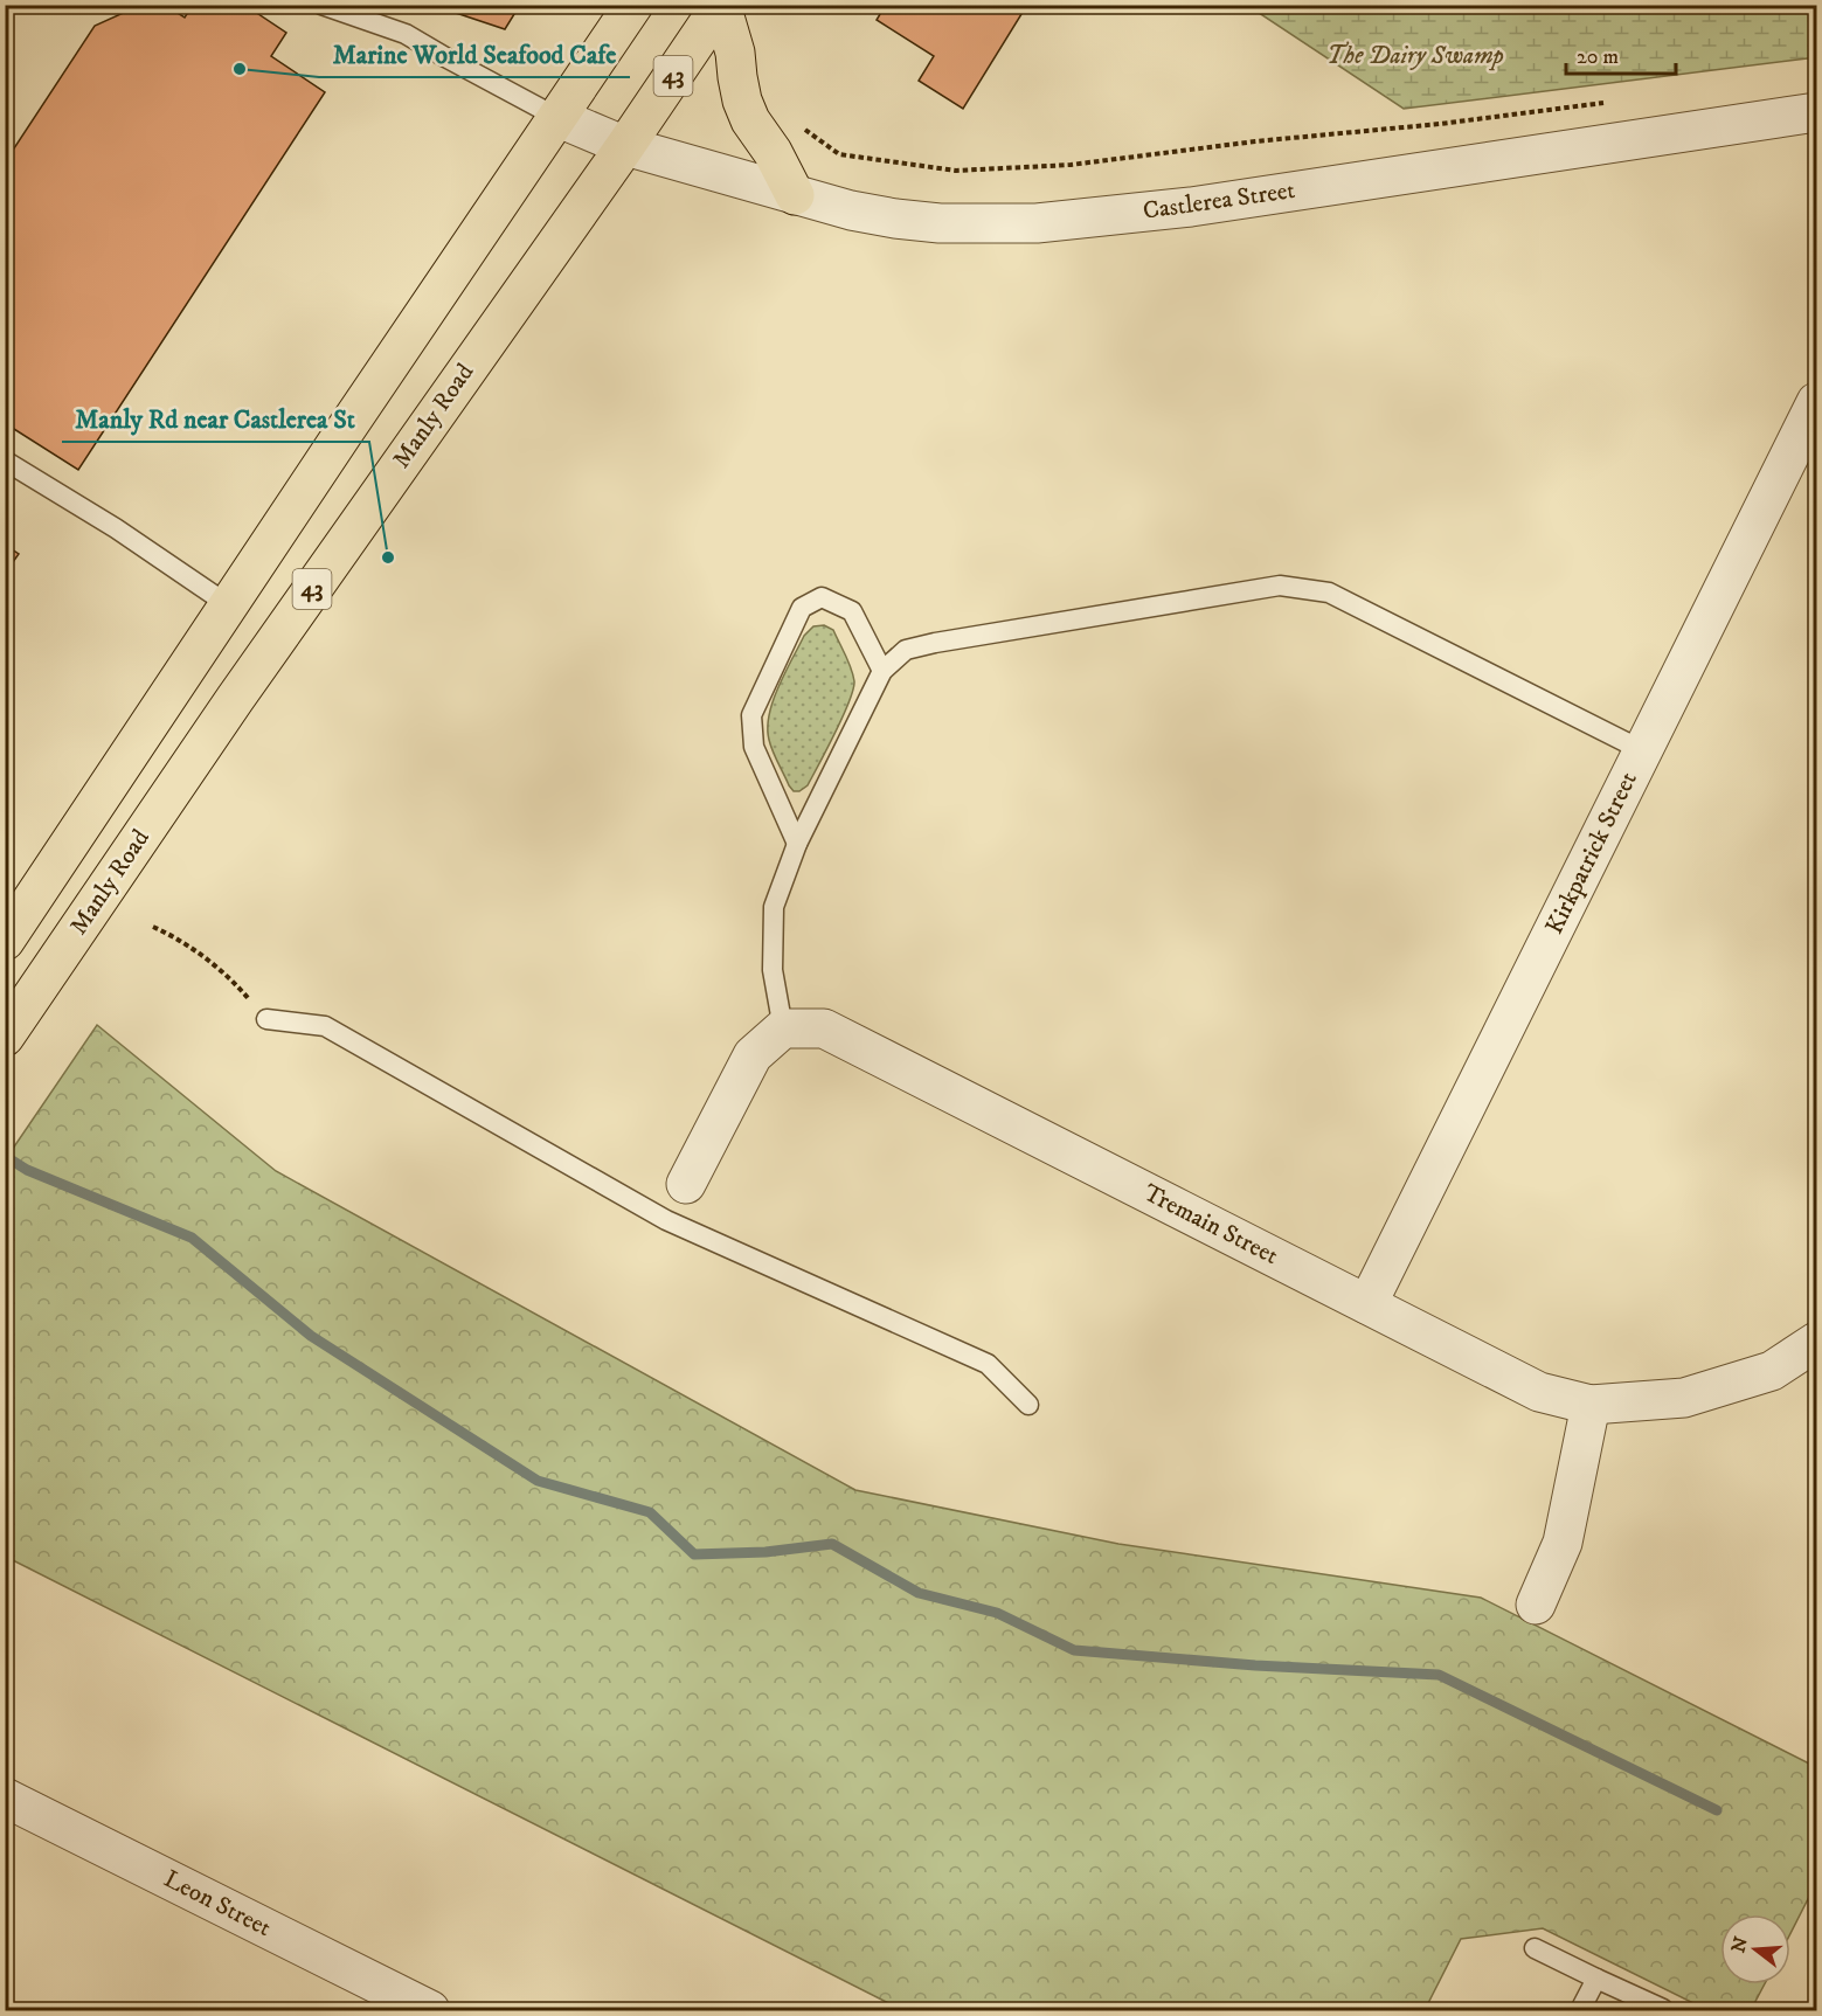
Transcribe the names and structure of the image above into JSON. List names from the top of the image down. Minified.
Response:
{"streets":{"main road":["43","Manly Road"],"street":["Castlerea Street","Kirkpatrick Street","Tremain Street","Leon Street"]},"crossings":[["43","Castlerea Street"],["Castlerea Street","Manly Road"],["Kirkpatrick Street","Tremain Street"]],"parks":["The Dairy Swamp"],"places":["Marine World Seafood Cafe","Manly Rd near Castlerea St"],"scale_bar":"20 m","north":"left"}
